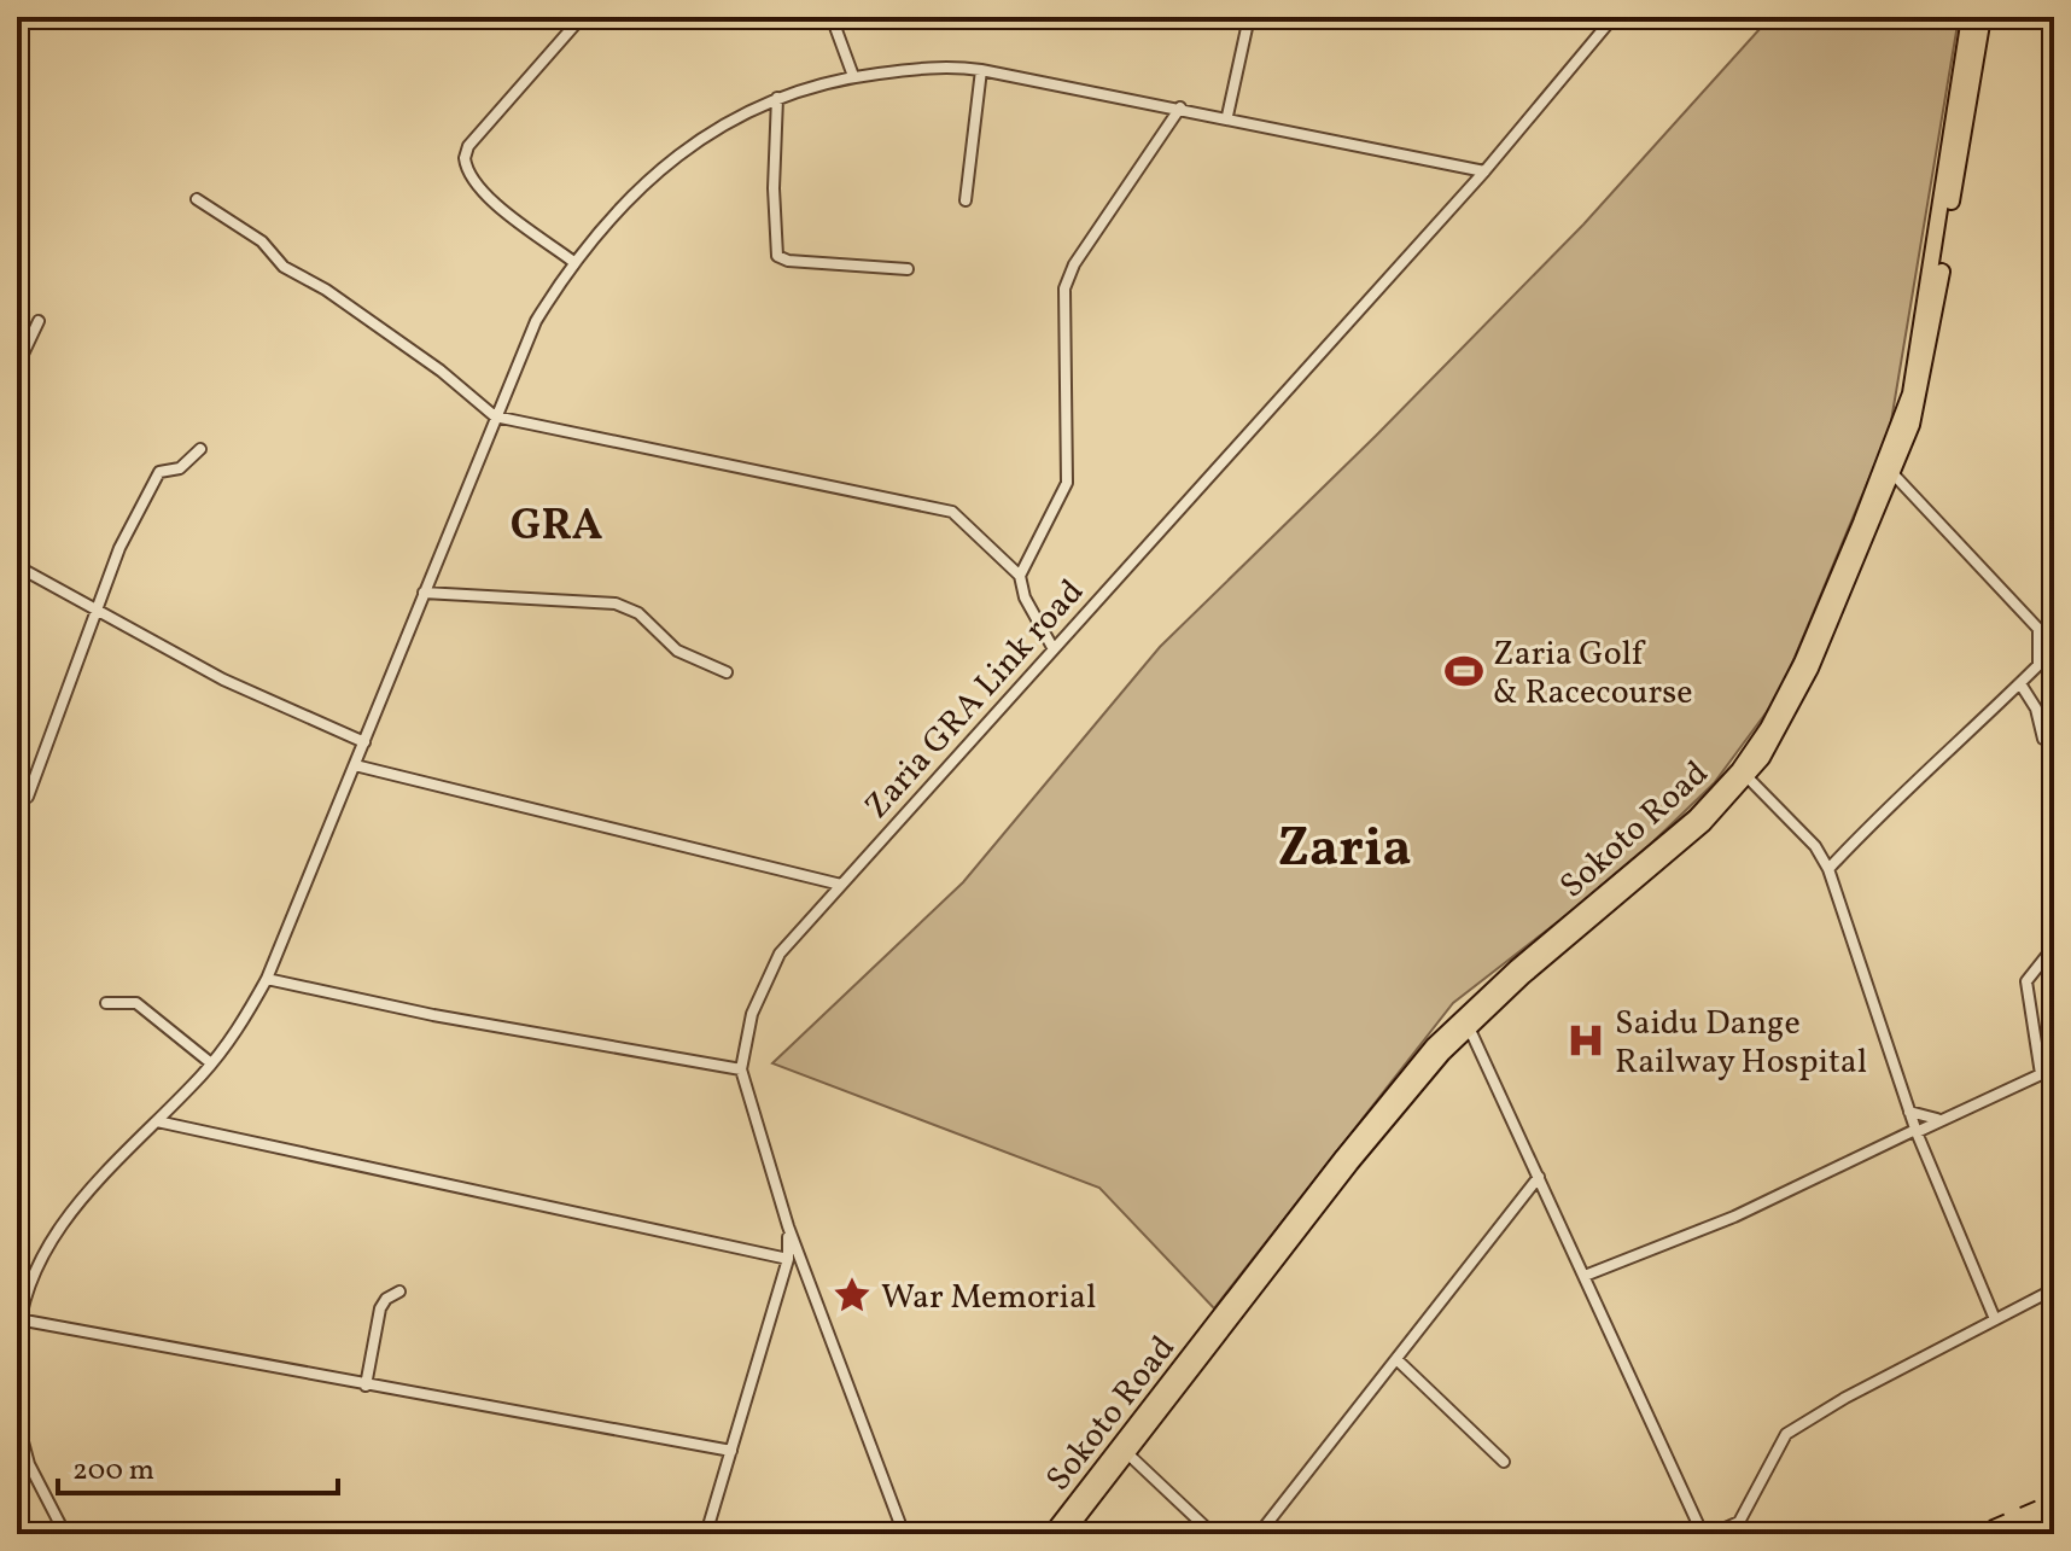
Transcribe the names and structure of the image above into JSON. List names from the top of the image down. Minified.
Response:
{"streets":{"main road":["Sokoto Road"],"street":["Zaria GRA Link road"]},"districts":["GRA","Zaria"],"places":{"sports":["Zaria Golf & Racecourse"],"hospital":["Saidu Dange Railway Hospital"],"place":["War Memorial"]},"scale_bar":"200 m"}
